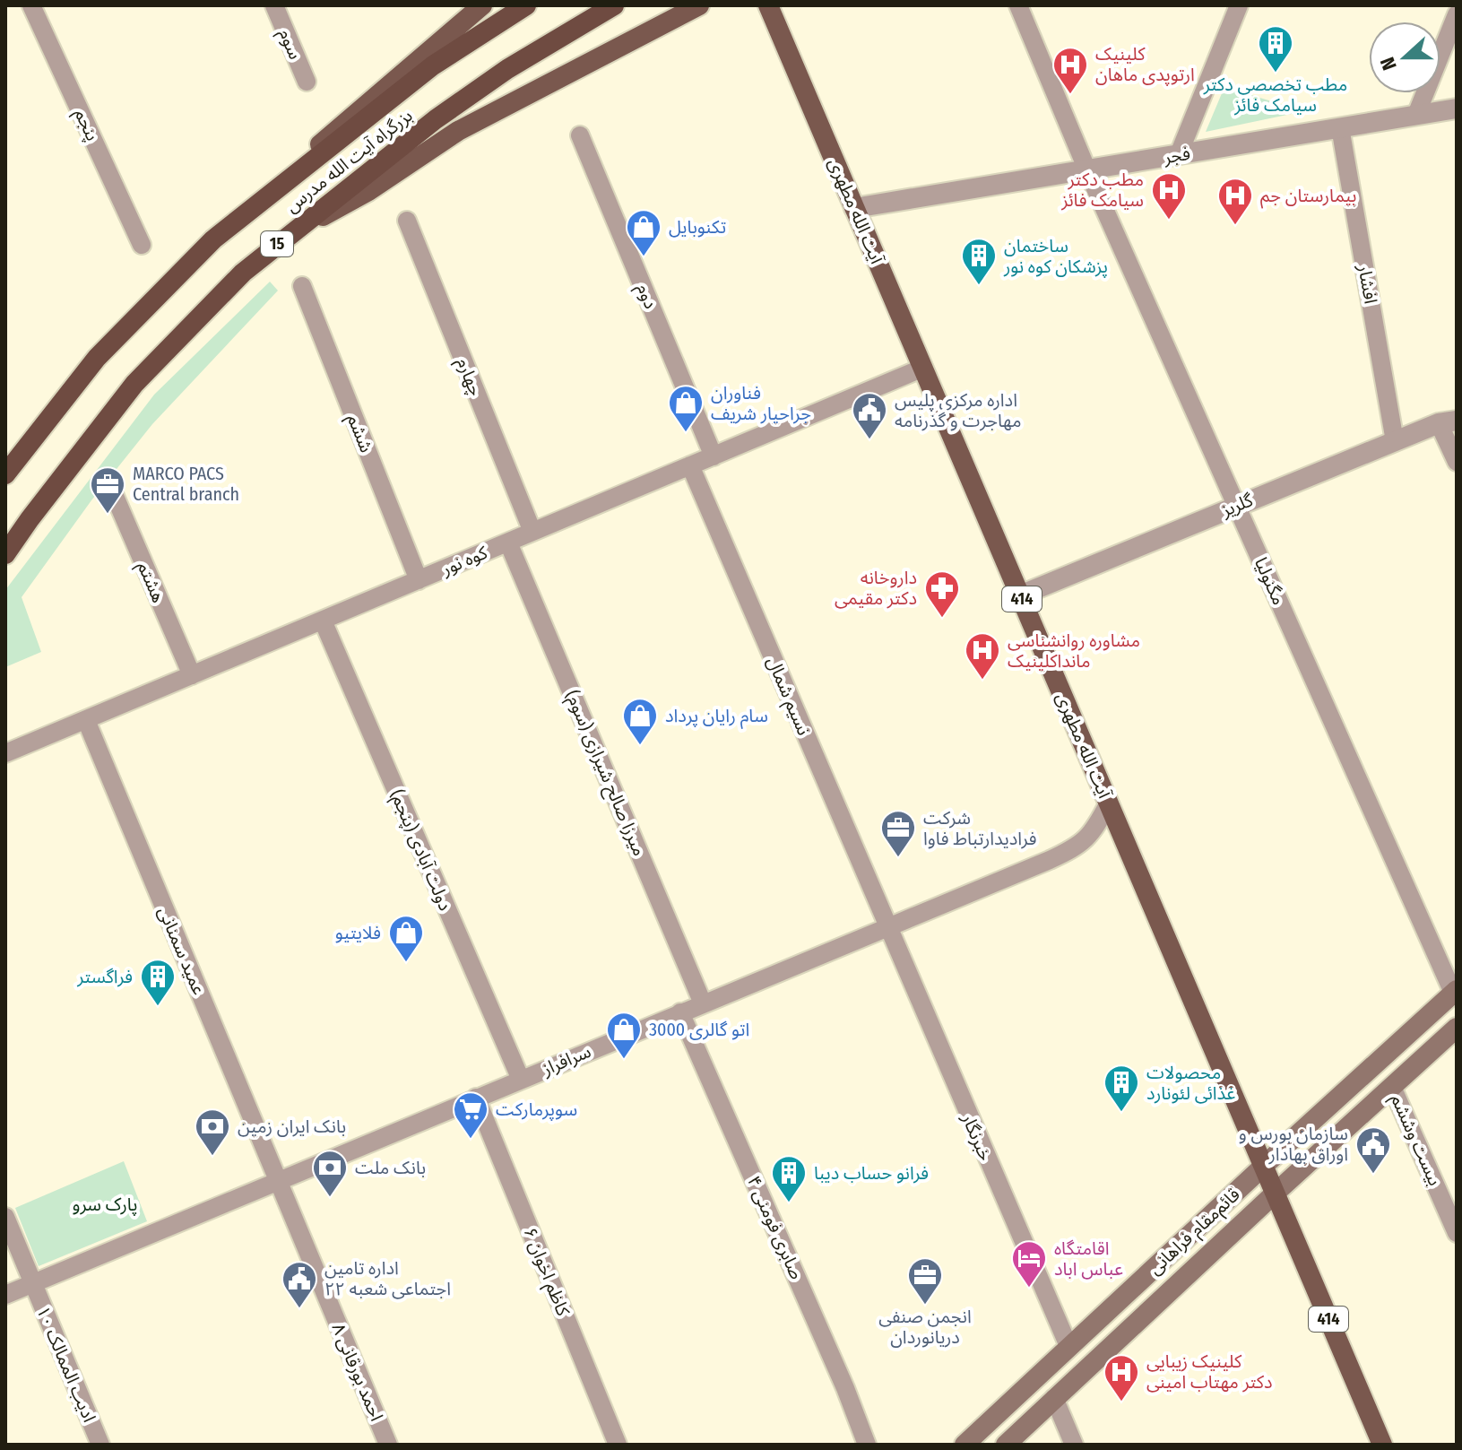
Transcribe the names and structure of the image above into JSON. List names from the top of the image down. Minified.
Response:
{"streets":{"highway":["بزرگراه آیت الله مدرس","15"],"main road":["آیت الله مطهری","414","قائم‌مقام فراهانی"],"street":["سوم","پنجم","فجر","افشار","دوم","چهارم","ششم","گلریز","کوه نور","مگنولیا","هشتم","نسیم شمال","میرزا صالح شیرازی (سوم)","دولت آبادی (پنجم)","عمید سمنانی","سرافراز","خبرنگار","بیست وششم","صابری فومنی ۴","کاظم اخوان ۶","ادیب الممالک ۱۰","احمد بورقانی ۸"]},"crossings":[["فجر","آیت الله مطهری"],["فجر","افشار"],["فجر","مگنولیا"],["آیت الله مطهری","گلریز"],["آیت الله مطهری","کوه نور"],["آیت الله مطهری","سرافراز"],["آیت الله مطهری","قائم‌مقام فراهانی"],["افشار","گلریز"],["دوم","کوه نور"],["چهارم","کوه نور"],["ششم","کوه نور"],["گلریز","مگنولیا"],["کوه نور","هشتم"],["کوه نور","نسیم شمال"],["کوه نور","میرزا صالح شیرازی (سوم)"],["کوه نور","دولت آبادی (پنجم)"],["کوه نور","عمید سمنانی"],["مگنولیا","قائم‌مقام فراهانی"],["نسیم شمال","سرافراز"],["نسیم شمال","خبرنگار"],["میرزا صالح شیرازی (سوم)","سرافراز"],["دولت آبادی (پنجم)","سرافراز"],["عمید سمنانی","سرافراز"],["عمید سمنانی","احمد بورقانی ۸"],["سرافراز","خبرنگار"],["سرافراز","صابری فومنی ۴"],["سرافراز","کاظم اخوان ۶"],["سرافراز","ادیب الممالک ۱۰"],["سرافراز","احمد بورقانی ۸"],["خبرنگار","قائم‌مقام فراهانی"],["بیست وششم","قائم‌مقام فراهانی"]],"parks":["پارک سرو"],"places":{"building":["مطب تخصصی دکتر سیامک فائز","ساختمان پزشکان کوه نور","فراگستر","محصولات غذائی لئونارد","فرانو حساب دیبا"],"hospital":["کلینیک ارتوپدی ماهان","مطب دکتر سیامک فائز","بیمارستان جم","مشاوره روانشناسی مانداکلینیک","کلینیک زیبایی دکتر مهتاب امینی"],"shop":["تکنوبایل","فناوران جراحیار شریف","سام رایان پرداد","فلایتیو","اتو گالری 3000"],"public building":["اداره مرکزی پلیس مهاجرت و گذرنامه","سازمان بورس و اوراق بهادار","اداره تامین اجتماعی شعبه ۲۲"],"office":["MARCO PACS Central branch","شرکت فرادیدارتباط فاوا","انجمن صنفی دریانوردان"],"pharmacy":["داروخانه دکتر مقیمی"],"supermarket":["سوپرمارکت"],"bank":["بانک ایران زمین","بانک ملت"],"hotel":["اقامتگاه عباس اباد"]},"north":"left"}
